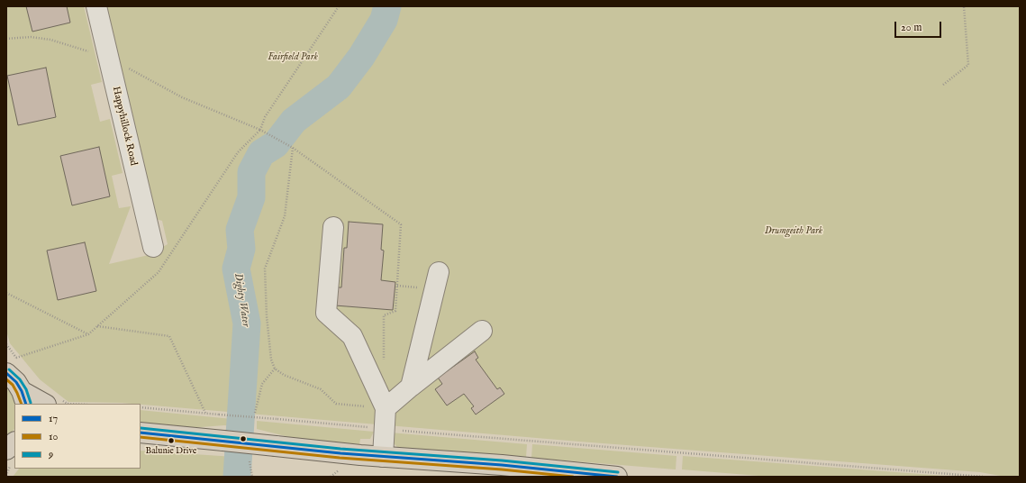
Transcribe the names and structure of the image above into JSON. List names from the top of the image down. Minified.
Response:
{"streets":{"street":["Happyhillock Road"]},"water":["Dighty Water"],"parks":["Fairfield Park","Drumgeith Park"],"places":["Balunie Drive"],"lines":["transit line 9","transit line 17","transit line 10"],"legend":["17","10","9"],"scale_bar":"20 m"}
